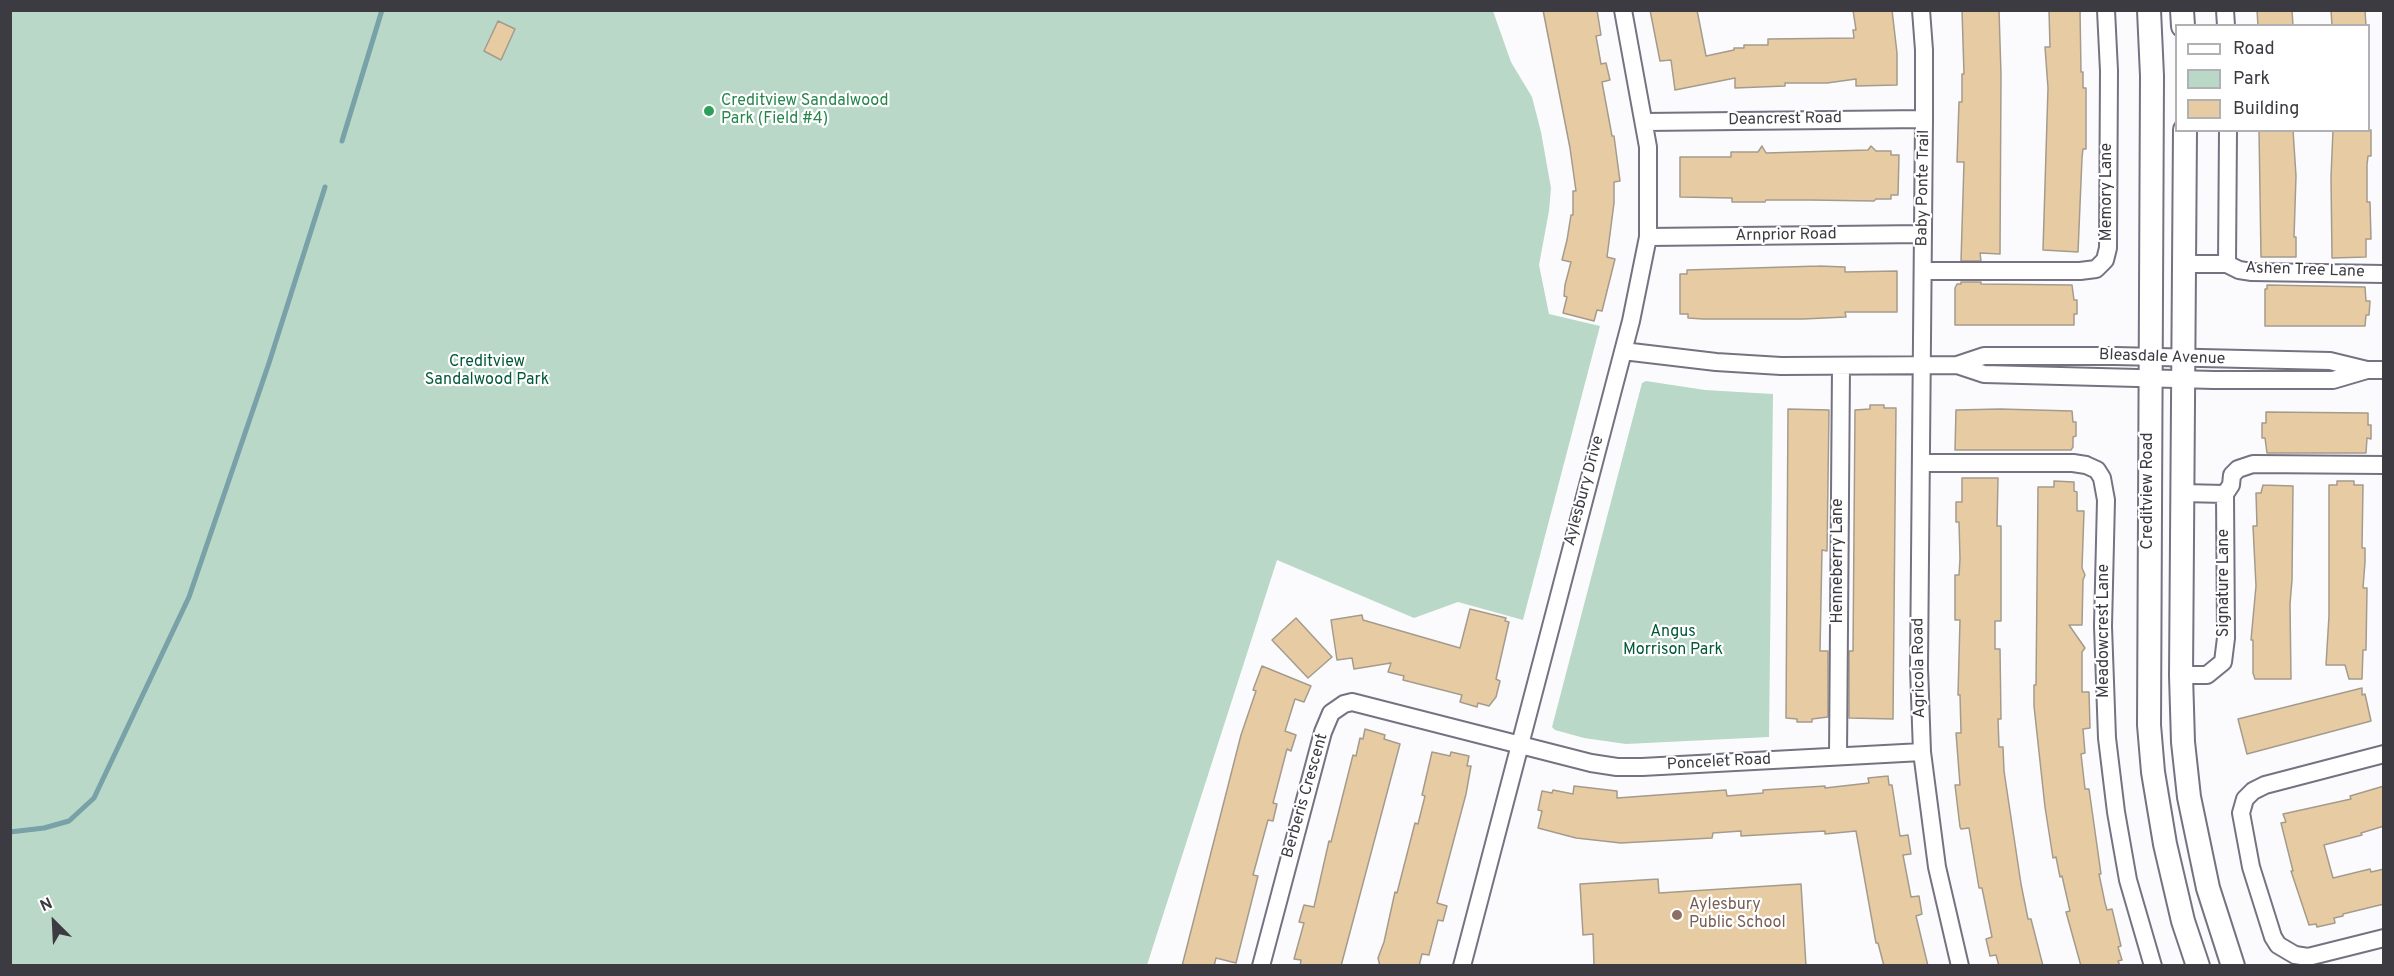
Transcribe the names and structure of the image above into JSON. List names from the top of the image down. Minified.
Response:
{"streets":{"main road":["Creditview Road"],"street":["Deancrest Road","Baby Ponte Trail","Memory Lane","Arnprior Road","Ashen Tree Lane","Bleasdale Avenue","Aylesbury Drive","Henneberry Lane","Signature Lane","Meadowcrest Lane","Agricola Road","Poncelet Road","Berberis Crescent"]},"crossings":[["Deancrest Road","Baby Ponte Trail"],["Deancrest Road","Aylesbury Drive"],["Baby Ponte Trail","Memory Lane"],["Baby Ponte Trail","Arnprior Road"],["Baby Ponte Trail","Bleasdale Avenue"],["Baby Ponte Trail","Agricola Road"],["Arnprior Road","Aylesbury Drive"],["Ashen Tree Lane","Creditview Road"],["Bleasdale Avenue","Aylesbury Drive"],["Bleasdale Avenue","Creditview Road"],["Bleasdale Avenue","Henneberry Lane"],["Bleasdale Avenue","Agricola Road"],["Aylesbury Drive","Poncelet Road"],["Aylesbury Drive","Berberis Crescent"],["Creditview Road","Signature Lane"],["Henneberry Lane","Poncelet Road"],["Meadowcrest Lane","Agricola Road"],["Agricola Road","Poncelet Road"],["Poncelet Road","Berberis Crescent"]],"parks":["Creditview Sandalwood Park","Angus Morrison Park"],"places":["Creditview Sandalwood Park (Field #4)","Aylesbury Public School"],"legend":["Road","Park","Building"],"north":"top left"}
